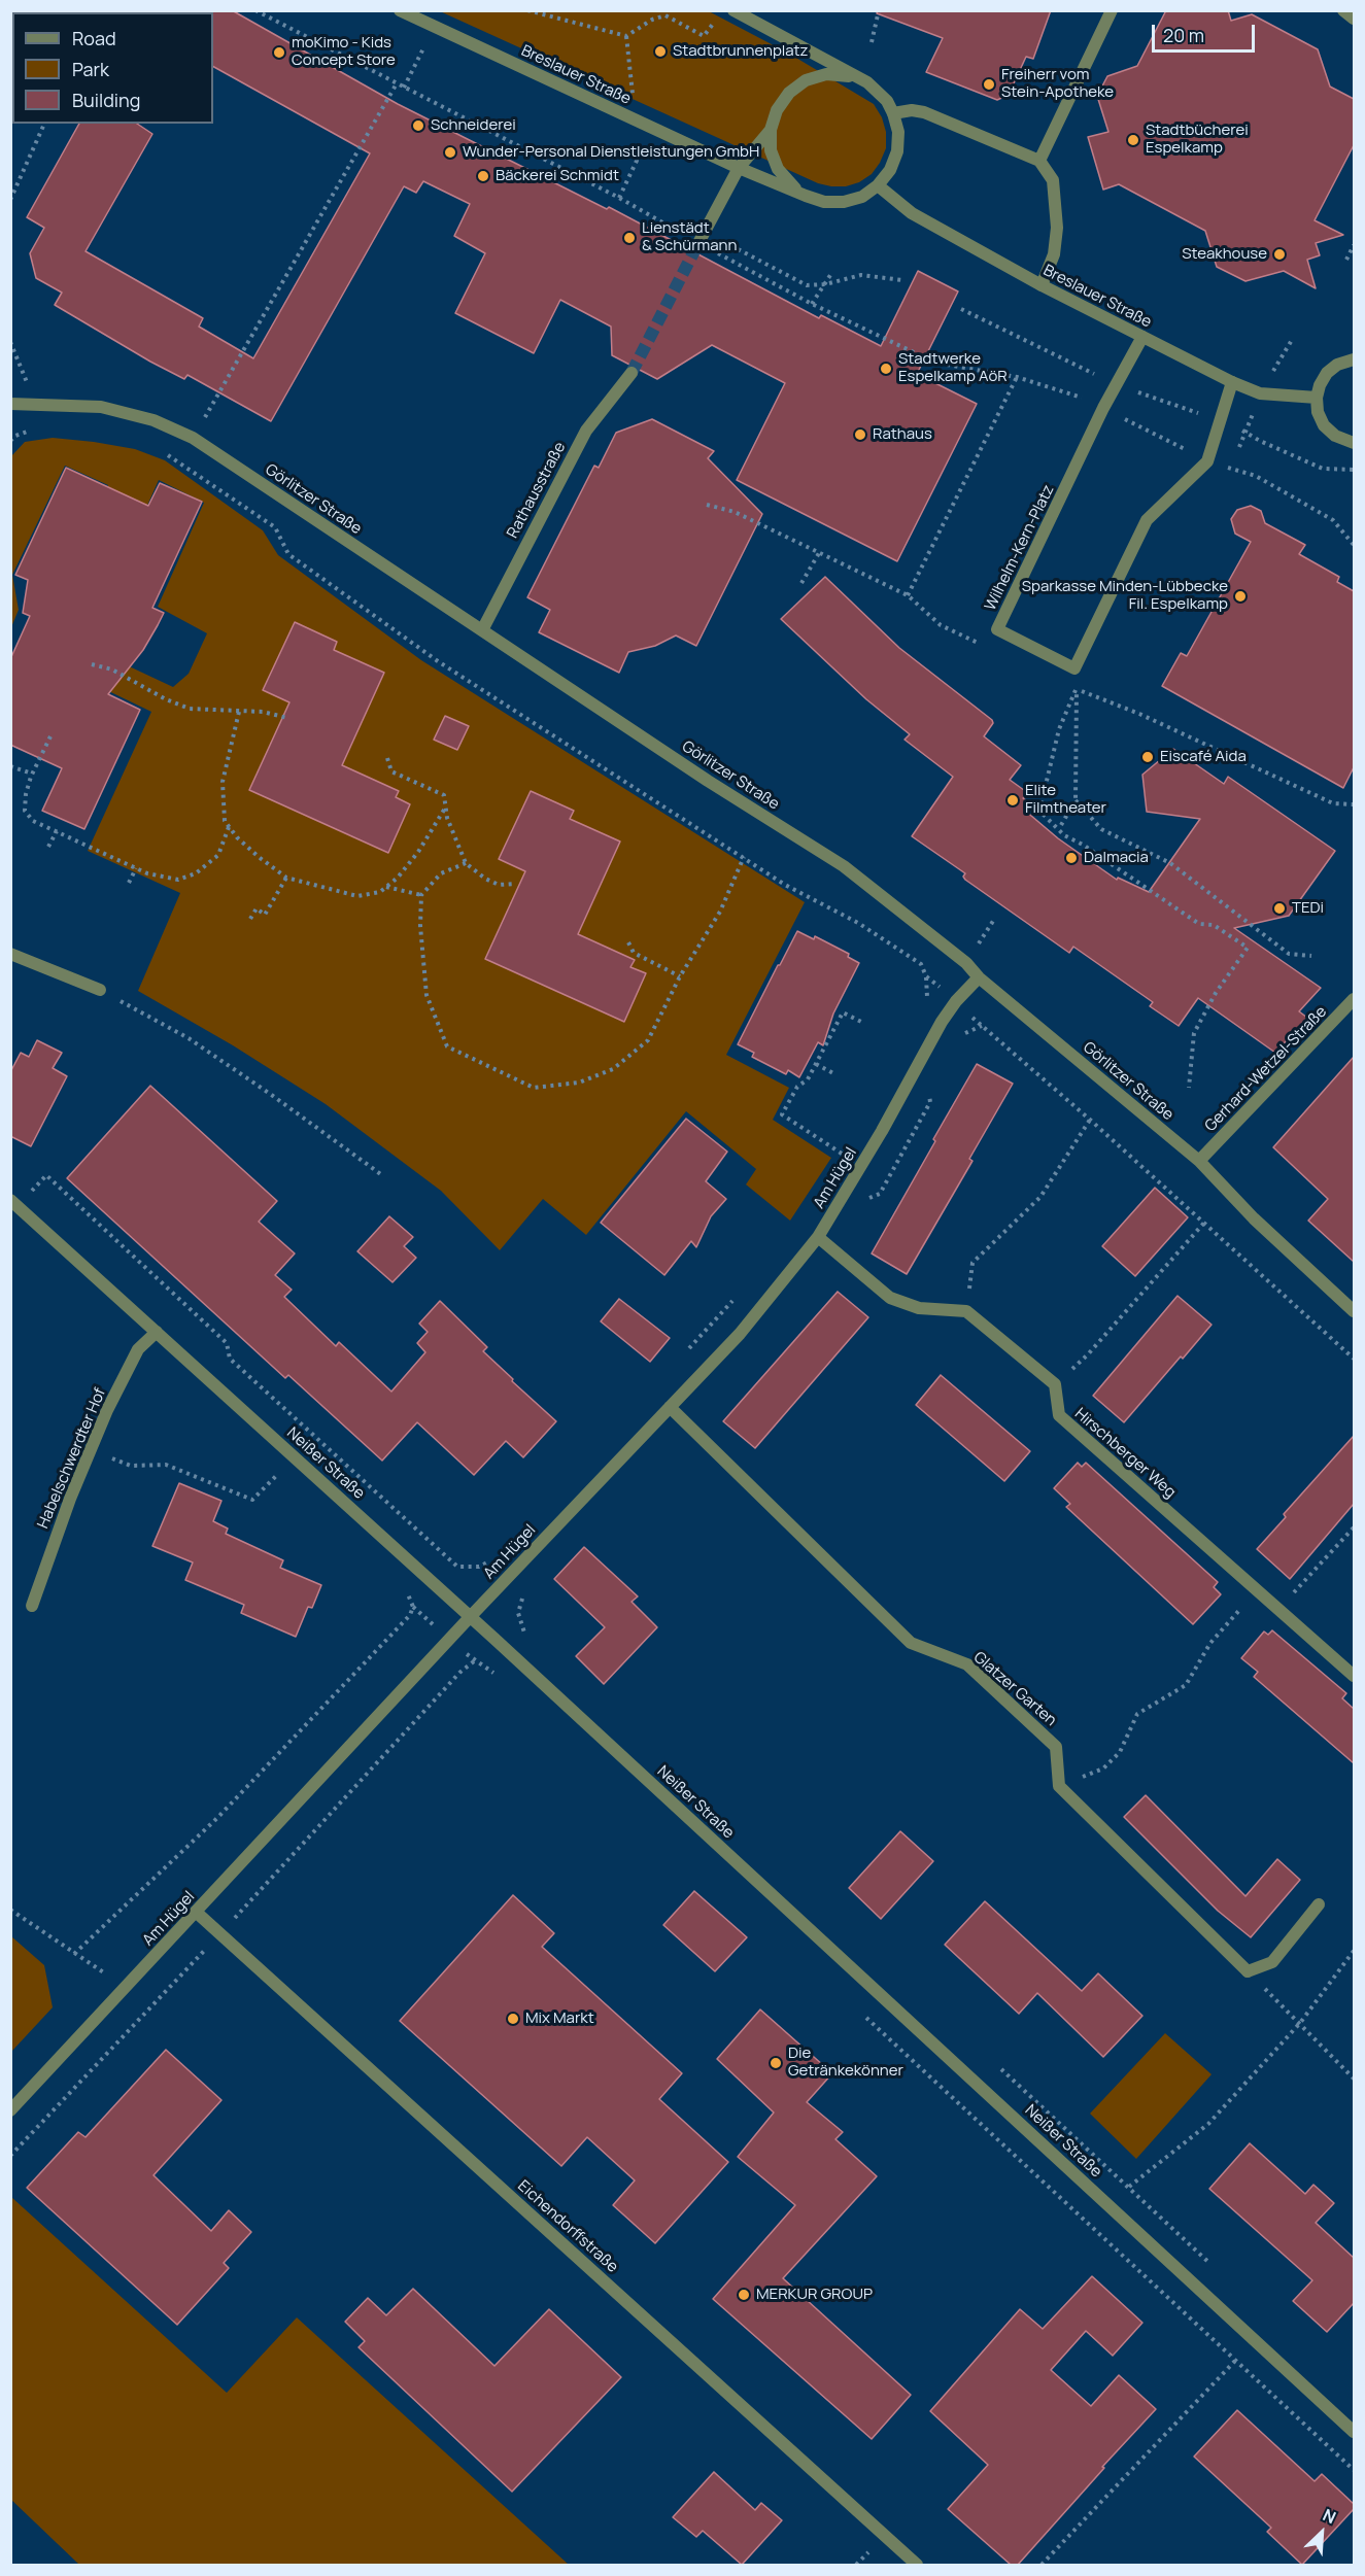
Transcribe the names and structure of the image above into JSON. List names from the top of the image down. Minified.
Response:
{"streets":{"street":["Breslauer Straße","Rathausstraße","Görlitzer Straße","Wilhelm-Kern-Platz","Gerhard-Wetzel-Straße","Am Hügel","Hirschberger Weg","Habelschwerdter Hof","Neißer Straße","Glatzer Garten","Eichendorffstraße"]},"crossings":[["Breslauer Straße","Wilhelm-Kern-Platz"],["Rathausstraße","Görlitzer Straße"],["Görlitzer Straße","Gerhard-Wetzel-Straße"],["Görlitzer Straße","Am Hügel"],["Am Hügel","Neißer Straße"],["Am Hügel","Glatzer Garten"],["Am Hügel","Eichendorffstraße"],["Habelschwerdter Hof","Neißer Straße"]],"places":["Stadtbrunnenplatz","moKimo - Kids Concept Store","Freiherr vom Stein-Apotheke","Schneiderei","Stadtbücherei Espelkamp","Wunder-Personal Dienstleistungen GmbH","Bäckerei Schmidt","Lienstädt & Schürmann","Steakhouse","Stadtwerke Espelkamp AöR","Rathaus","Sparkasse Minden-Lübbecke Fil. Espelkamp","Eiscafé Aida","Elite Filmtheater","Dalmacia","TEDi","Mix Markt","Die Getränkekönner","MERKUR GROUP"],"legend":["Road","Park","Building"],"scale_bar":"20 m","north":"top right"}
